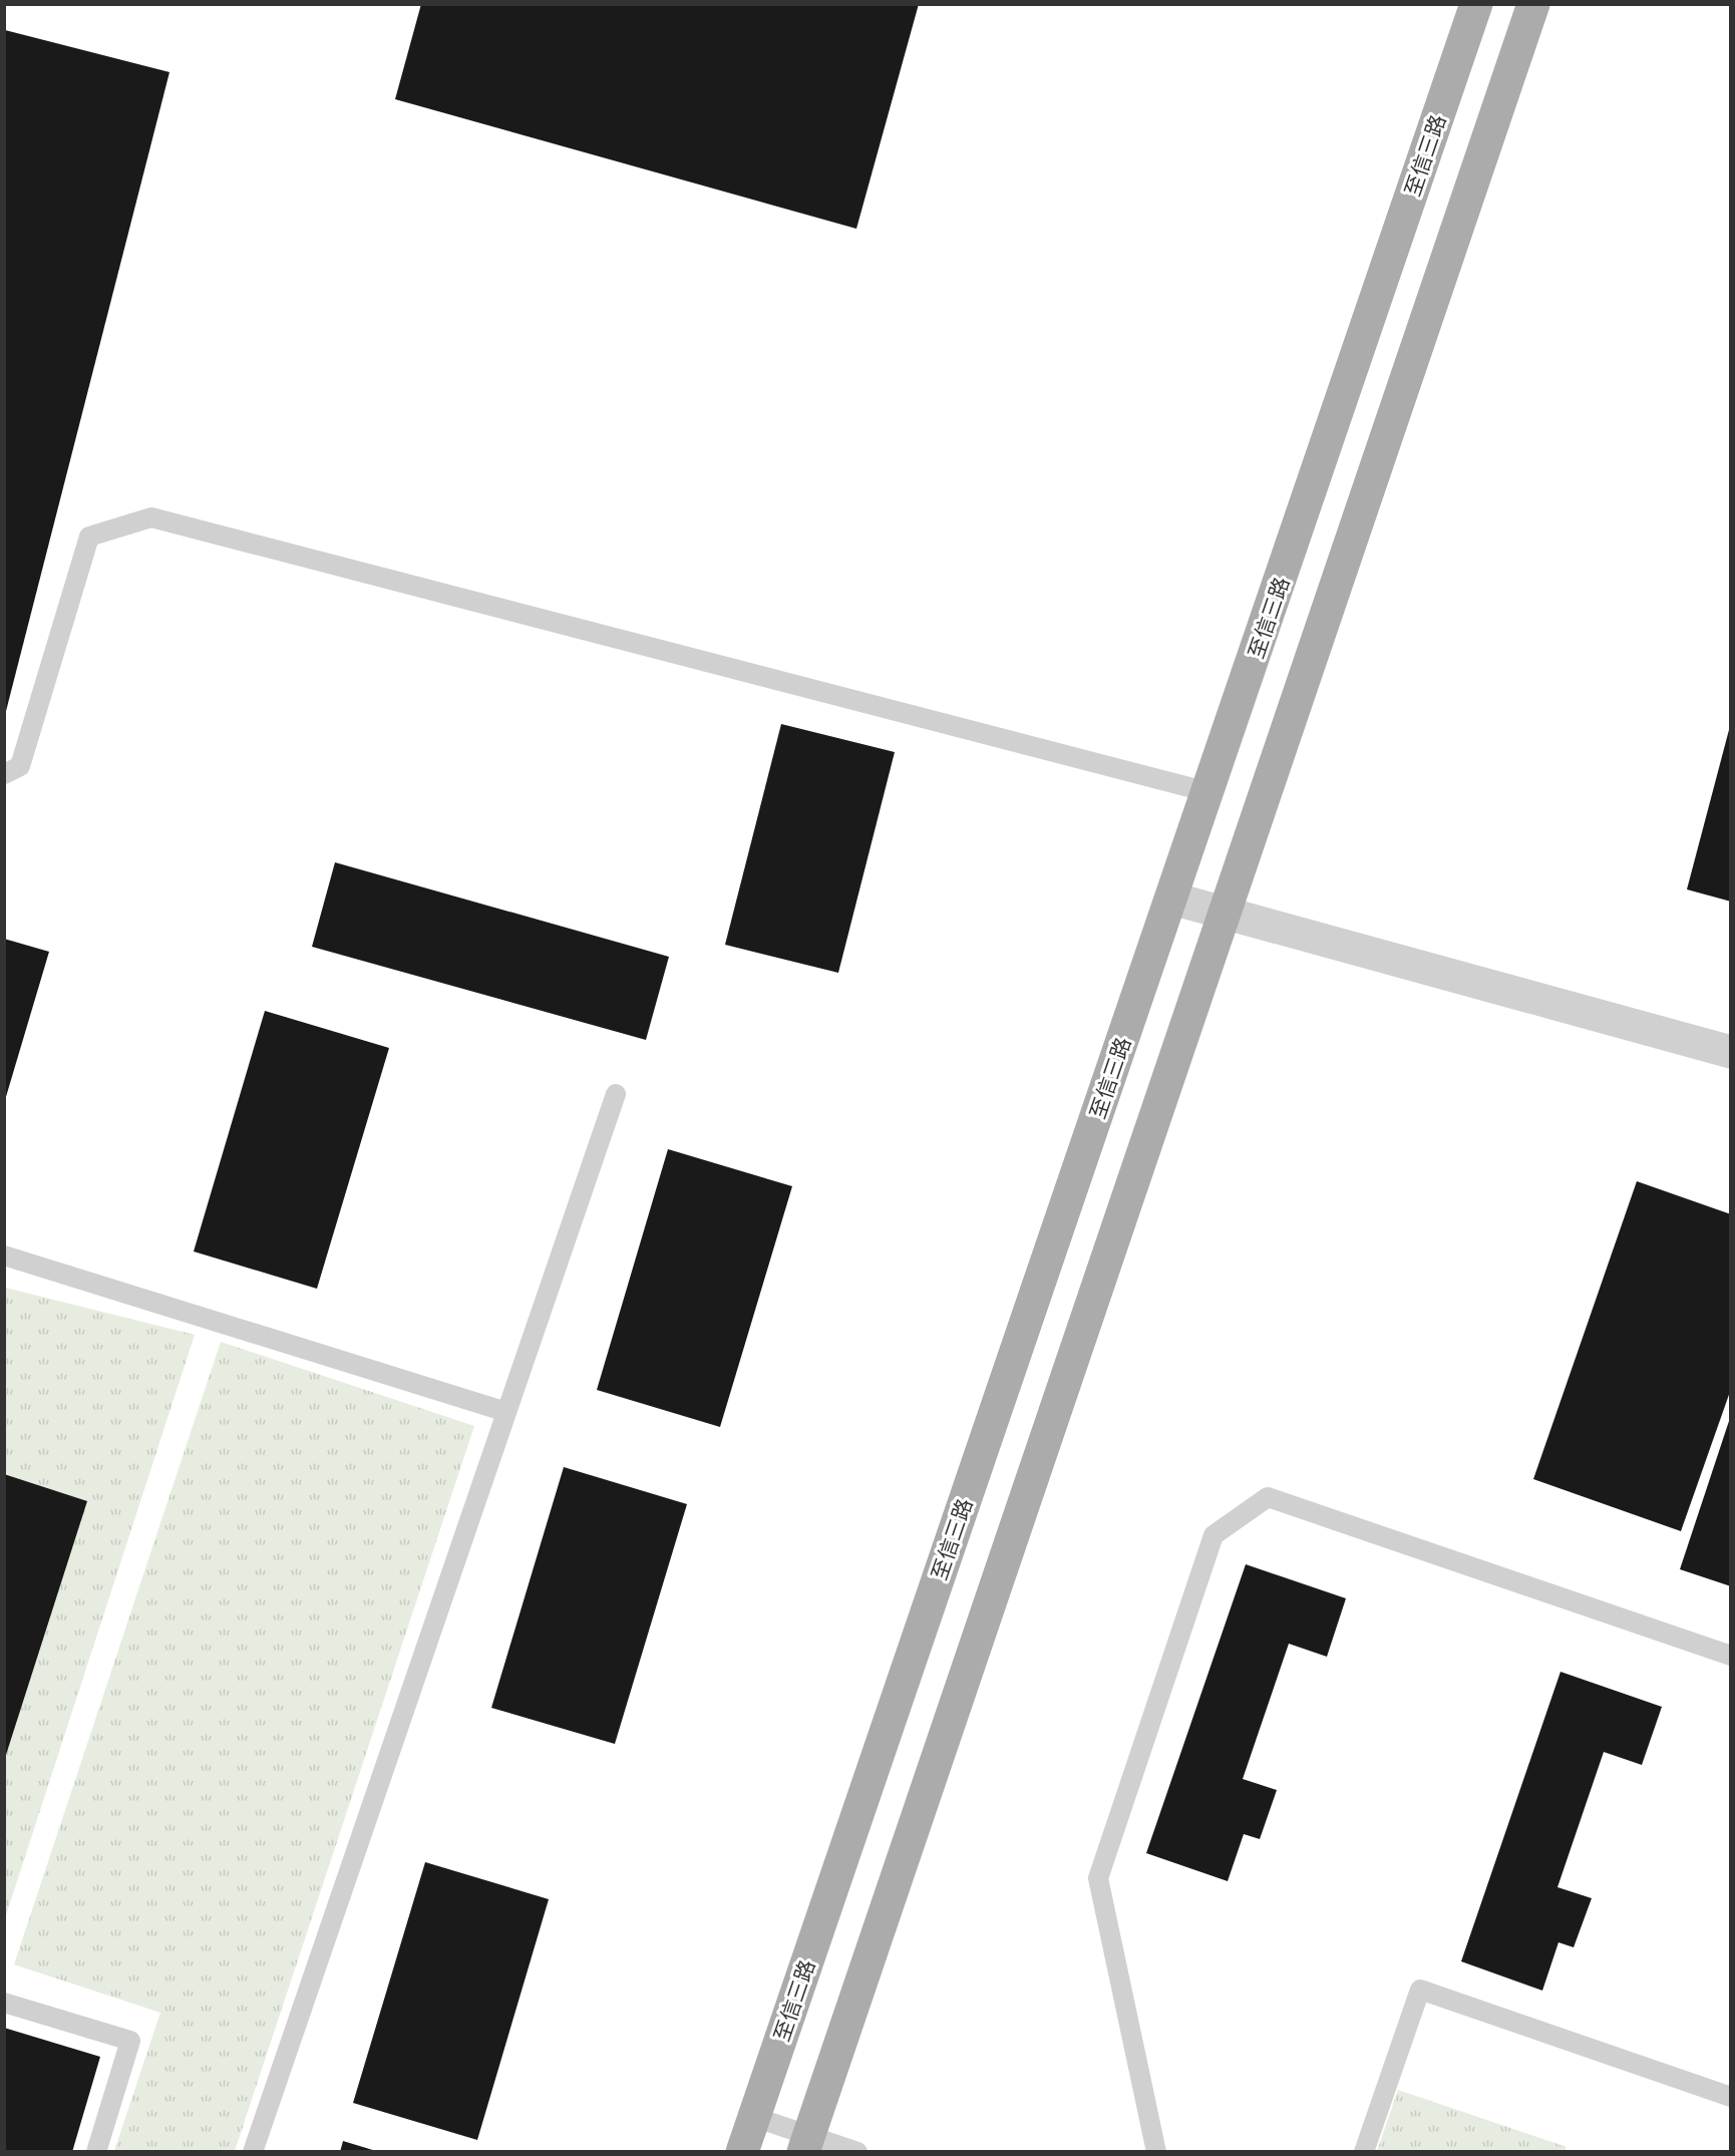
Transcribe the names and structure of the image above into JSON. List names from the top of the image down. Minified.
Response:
{"streets":{"main road":["至信三路"]}}
